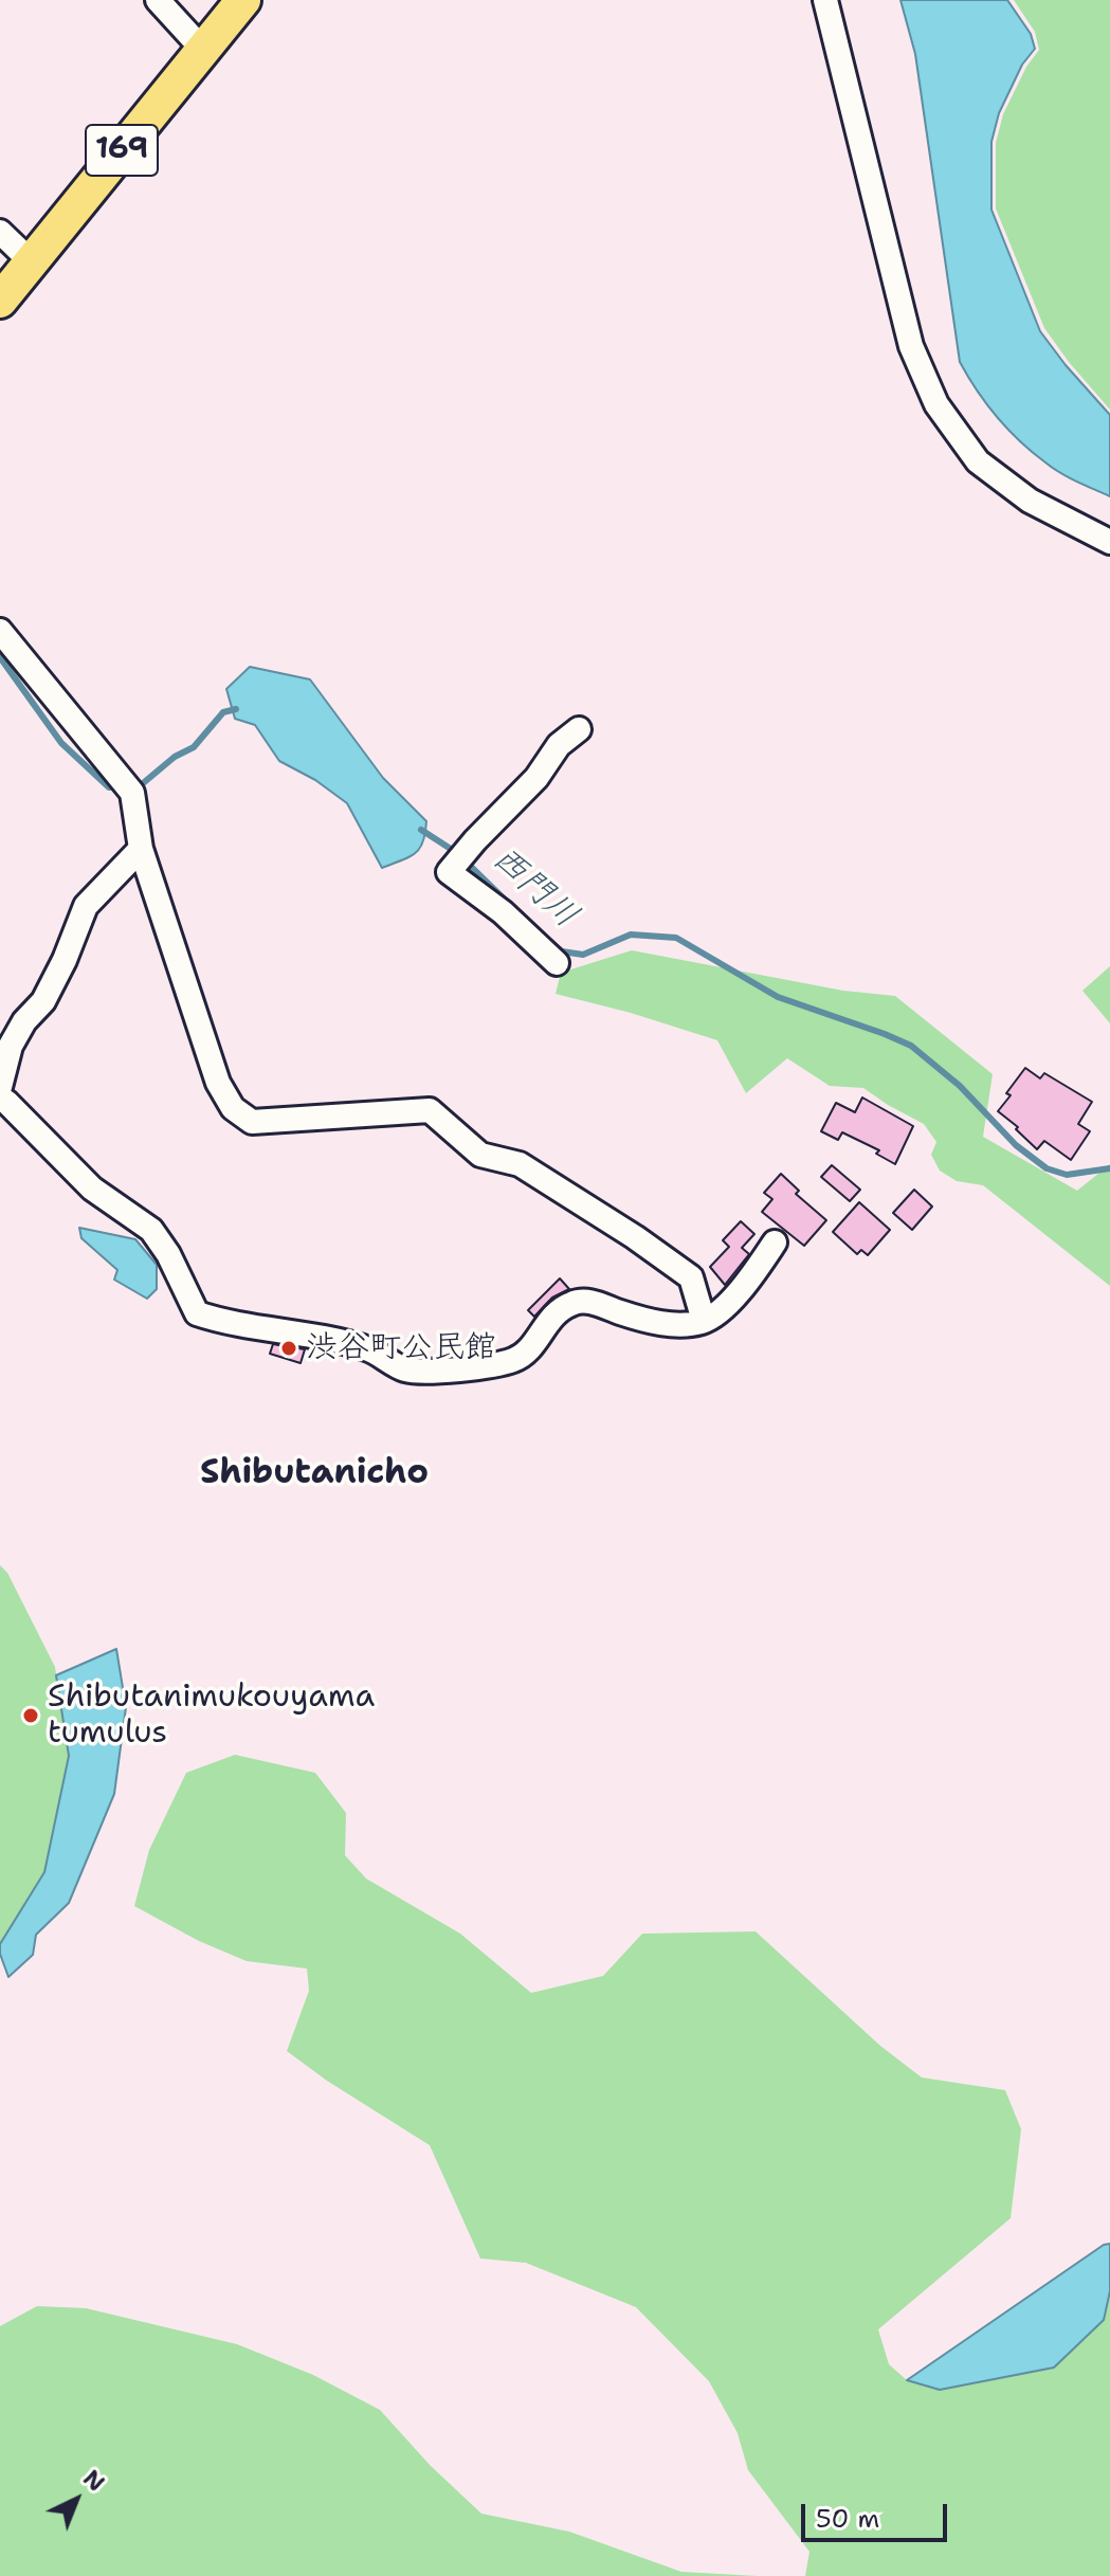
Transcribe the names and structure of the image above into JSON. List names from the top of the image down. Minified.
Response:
{"streets":{"highway":["169"]},"districts":["Shibutanicho"],"water":["西門川"],"places":["渋谷町公民館","Shibutanimukouyama tumulus"],"scale_bar":"50 m","north":"top right"}
